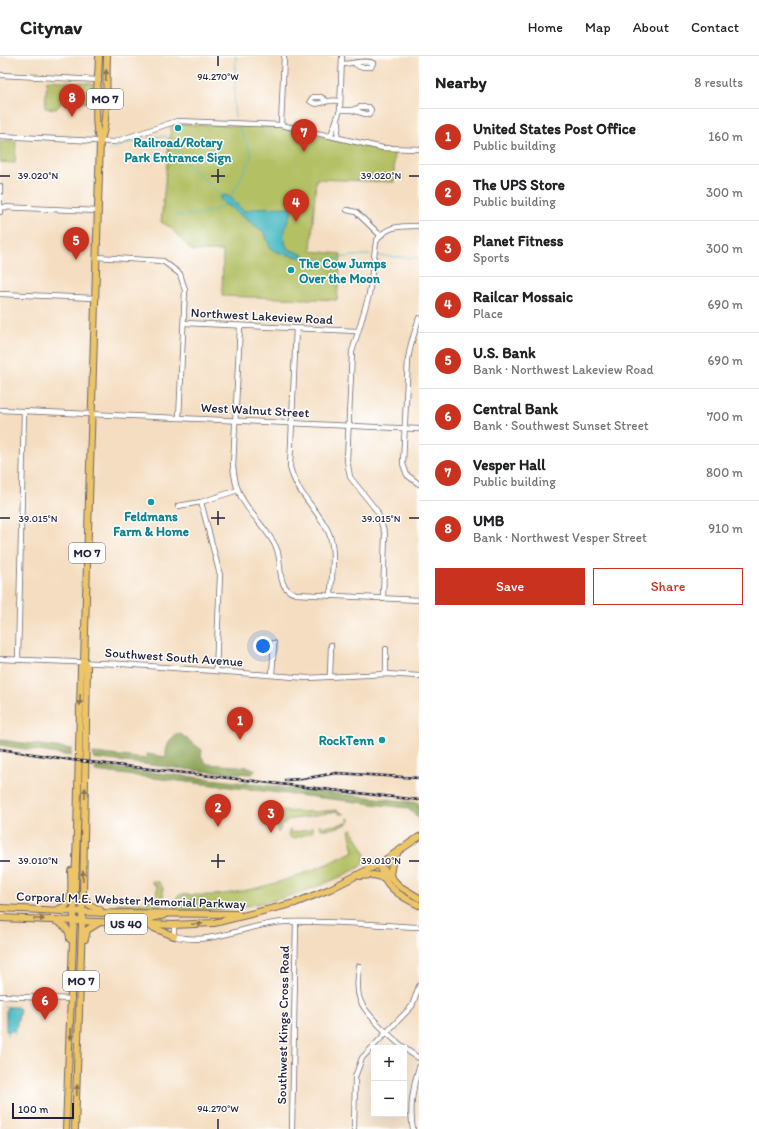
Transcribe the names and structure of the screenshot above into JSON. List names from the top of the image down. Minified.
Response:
{"streets":{"main road":["MO 7","Corporal M.E. Webster Memorial Parkway","US 40"],"street":["Northwest Lakeview Road","West Walnut Street","Southwest South Avenue","Southwest Kings Cross Road"]},"crossings":[["MO 7","Northwest Lakeview Road"],["MO 7","West Walnut Street"],["MO 7","Southwest South Avenue"],["MO 7","Corporal M.E. Webster Memorial Parkway"],["Corporal M.E. Webster Memorial Parkway","US 40"]],"places":["Railroad/Rotary Park Entrance Sign","The Cow Jumps Over the Moon","Feldmans Farm & Home","RockTenn"],"scale_bar":"100 m","page":{"header":"Citynav","nav":["Home","Map","About","Contact"],"heading":["Nearby","8 results"],"pins":["8","7","4","5","1","2","3","6"],"list":[{"mark":"1","name":"United States Post Office","note":"Public building","value":"160 m"},{"mark":"2","name":"The UPS Store","note":"Public building","value":"300 m"},{"mark":"3","name":"Planet Fitness","note":"Sports","value":"300 m"},{"mark":"4","name":"Railcar Mossaic","note":"Place","value":"690 m"},{"mark":"5","name":"U.S. Bank","note":"Bank · Northwest Lakeview Road","value":"690 m"},{"mark":"6","name":"Central Bank","note":"Bank · Southwest Sunset Street","value":"700 m"},{"mark":"7","name":"Vesper Hall","note":"Public building","value":"800 m"},{"mark":"8","name":"UMB","note":"Bank · Northwest Vesper Street","value":"910 m"}],"buttons":["Save","Share"],"map_buttons":["+","−"],"scale":"100 m"},"coordinates":["94.270°W","39.020°N","39.015°N","39.010°N"]}
